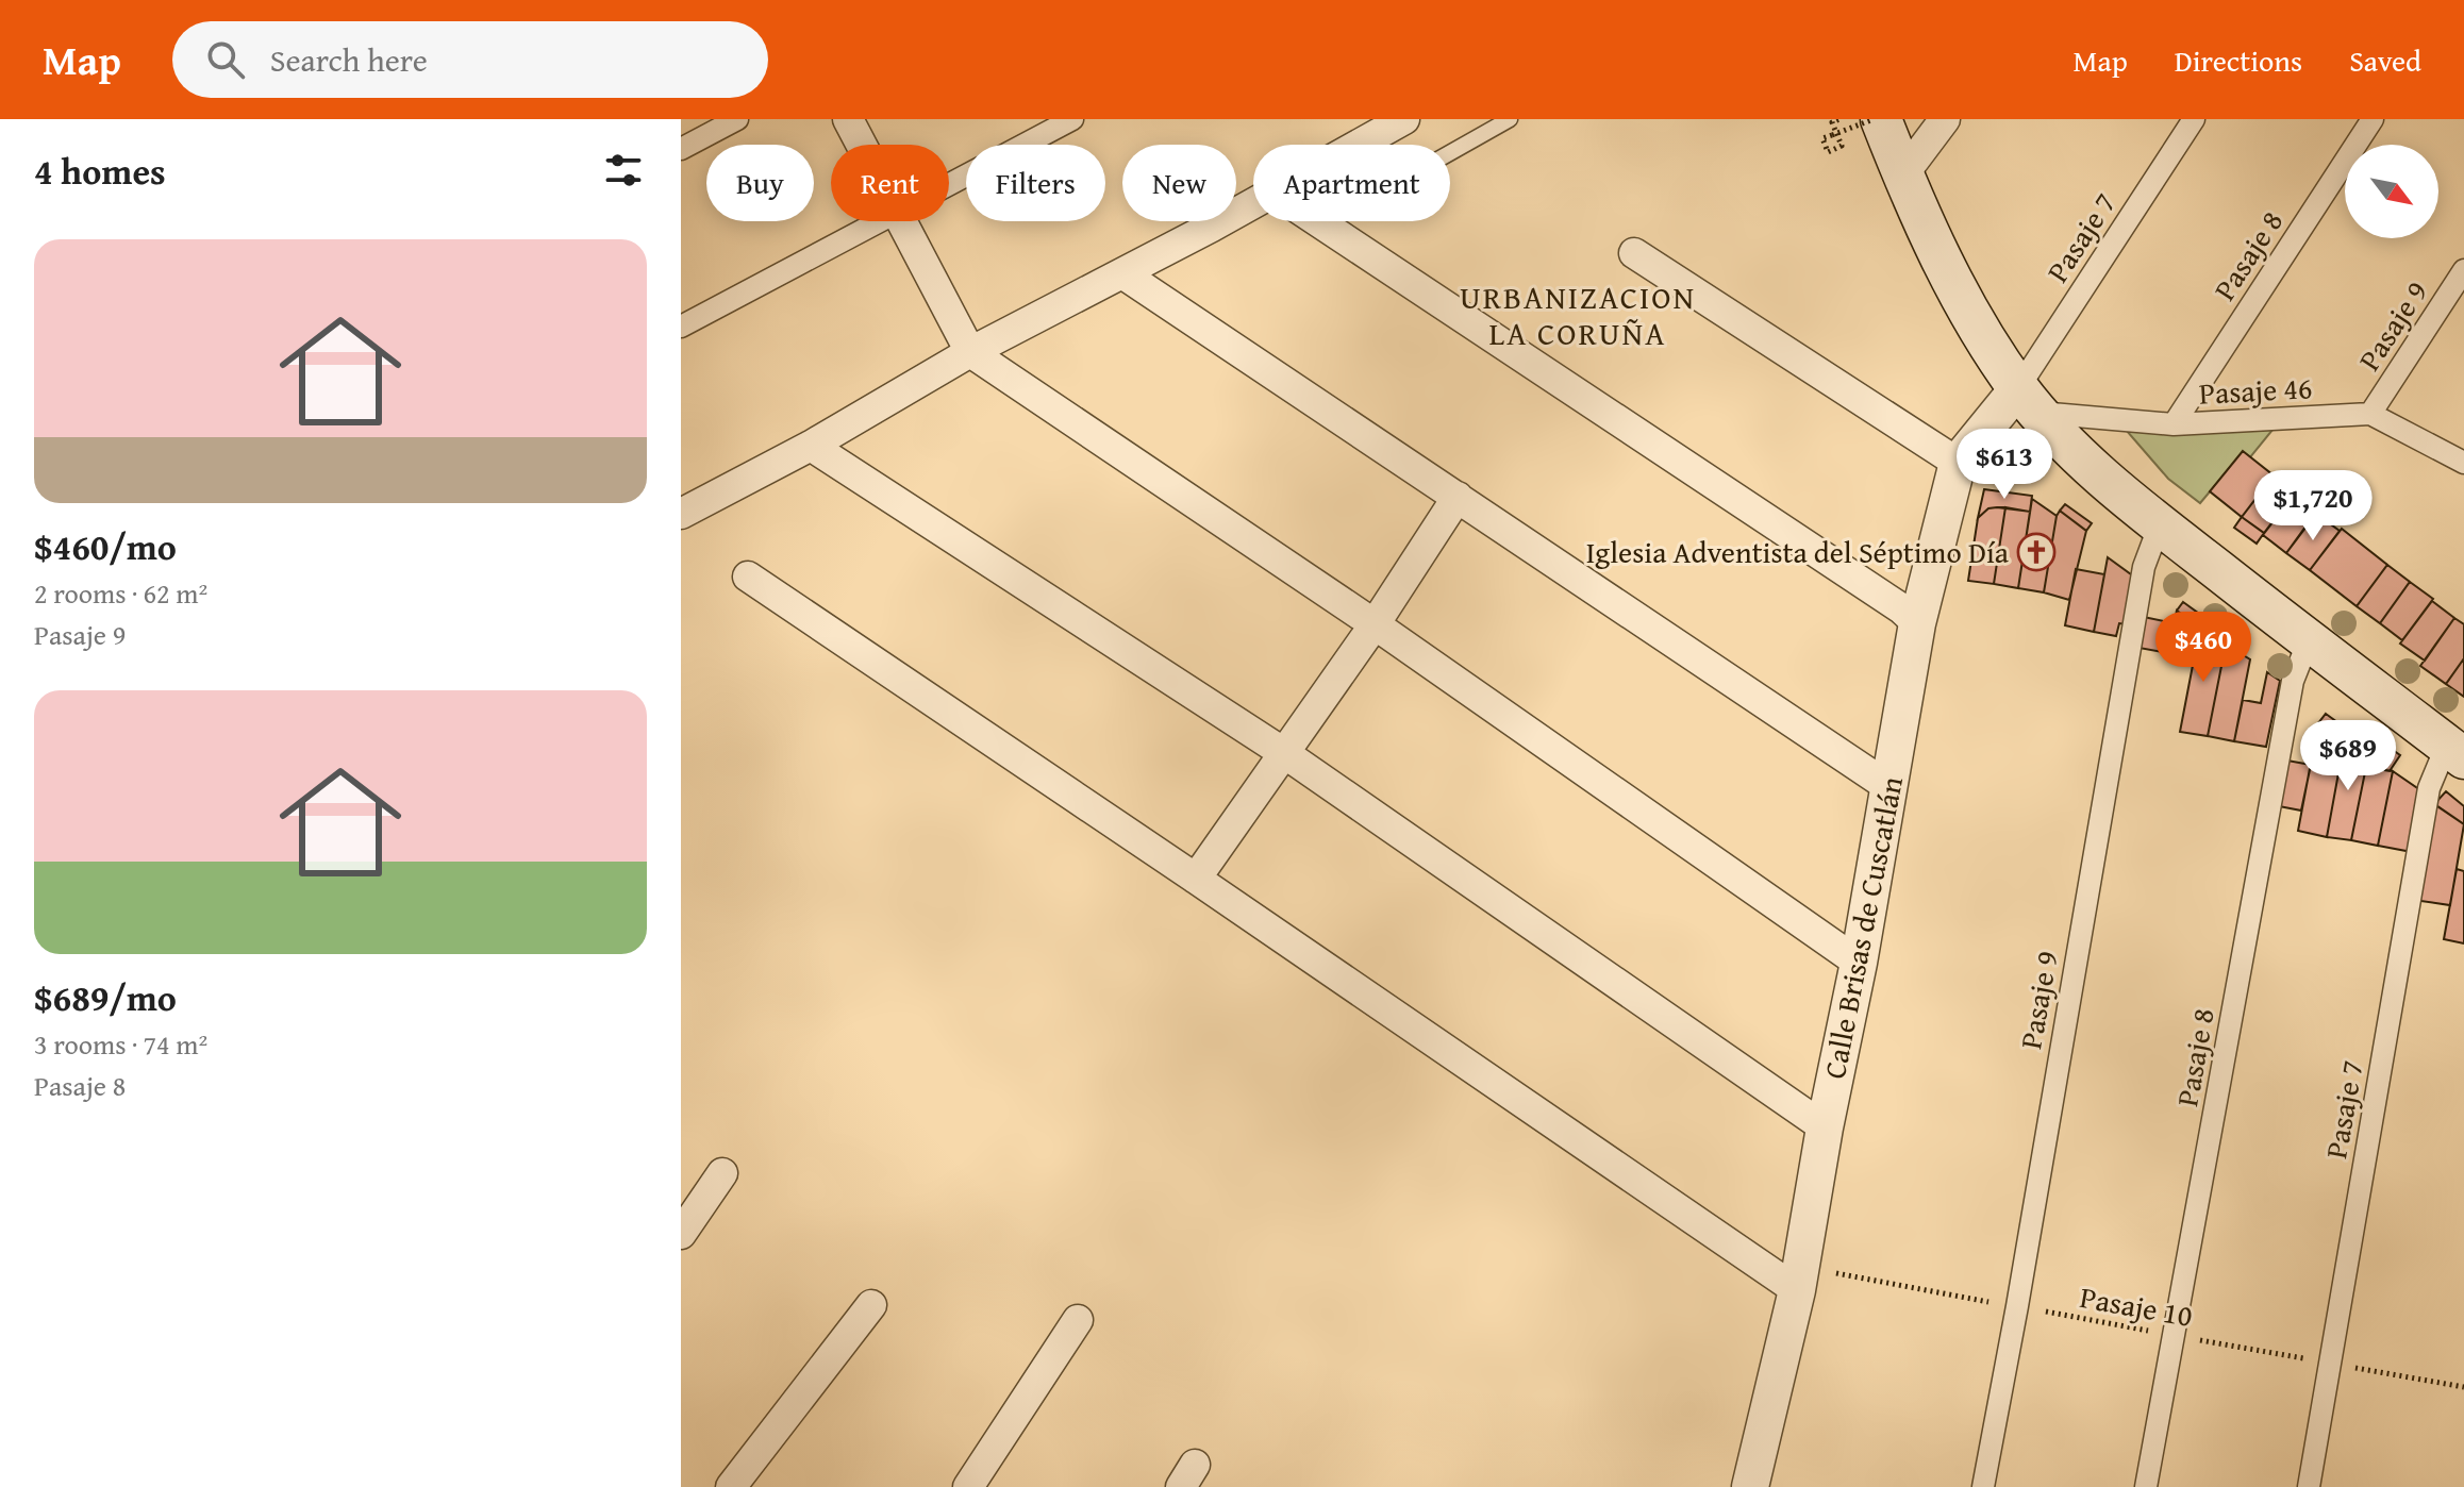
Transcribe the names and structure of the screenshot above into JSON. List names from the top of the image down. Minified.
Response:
{"streets":{"street":["Pasaje 7","Pasaje 8","Pasaje 9","Pasaje 46","Calle Brisas de Cuscatlán"],"path":["Pasaje 10"]},"crossings":[["Pasaje 7","Pasaje 46"],["Pasaje 7","Calle Brisas de Cuscatlán"],["Pasaje 7","Pasaje 10"],["Pasaje 8","Pasaje 46"],["Pasaje 8","Pasaje 10"],["Pasaje 9","Pasaje 46"],["Pasaje 9","Pasaje 10"],["Pasaje 46","Calle Brisas de Cuscatlán"],["Calle Brisas de Cuscatlán","Pasaje 10"]],"districts":["URBANIZACION LA CORUÑA"],"places":{"church":["Iglesia Adventista del Séptimo Día"]},"north":"bottom right","page":{"header":"Map","search":"Search here","nav":["Map","Directions","Saved"],"heading":"4 homes","chip":["Buy","Rent","Filters","New","Apartment"],"list":[{"name":"$460/mo","note":"2 rooms · 62 m² · Pasaje 9"},{"name":"$689/mo","note":"3 rooms · 74 m² · Pasaje 8"}],"price":["$613","$1,720","$460","$689"]}}
